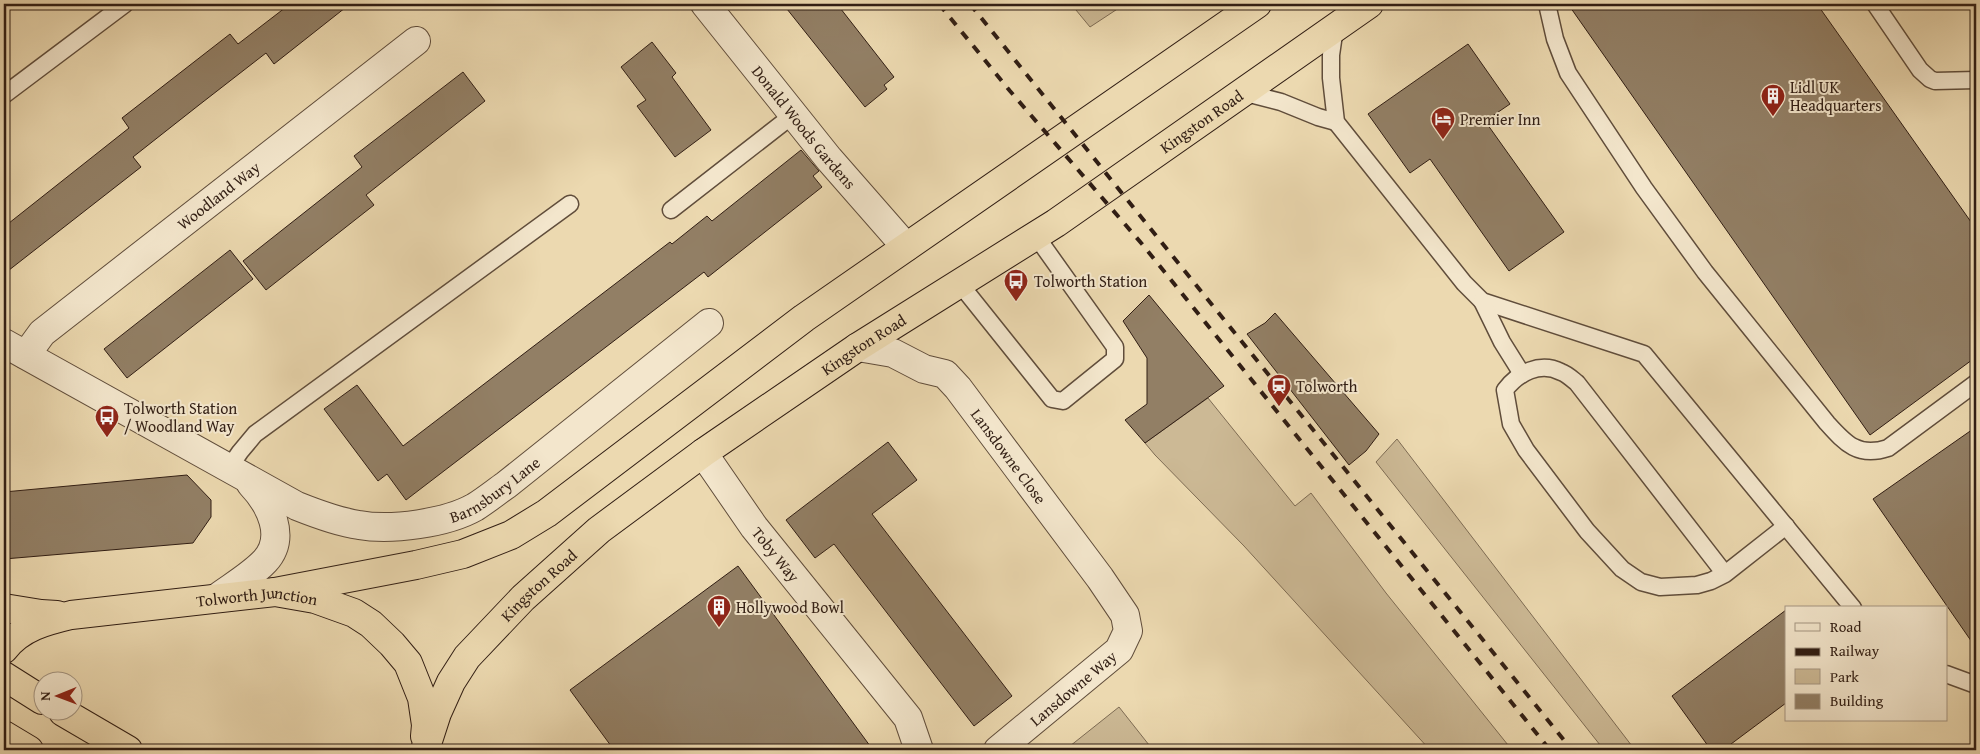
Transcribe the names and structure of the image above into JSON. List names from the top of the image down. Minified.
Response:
{"streets":{"highway":["Kingston Road","Tolworth Junction"],"street":["Donald Woods Gardens","Woodland Way","Lansdowne Close","Barnsbury Lane","Toby Way","Lansdowne Way"]},"crossings":[["Kingston Road","Lansdowne Close"],["Kingston Road","Toby Way"],["Kingston Road","Tolworth Junction"],["Woodland Way","Barnsbury Lane"],["Lansdowne Close","Lansdowne Way"],["Barnsbury Lane","Tolworth Junction"]],"places":{"building":["Lidl UK Headquarters","Hollywood Bowl"],"hotel":["Premier Inn"],"bus stop":["Tolworth Station","Tolworth Station / Woodland Way"],"station":["Tolworth"]},"legend":["Road","Railway","Park","Building"],"north":"left"}
